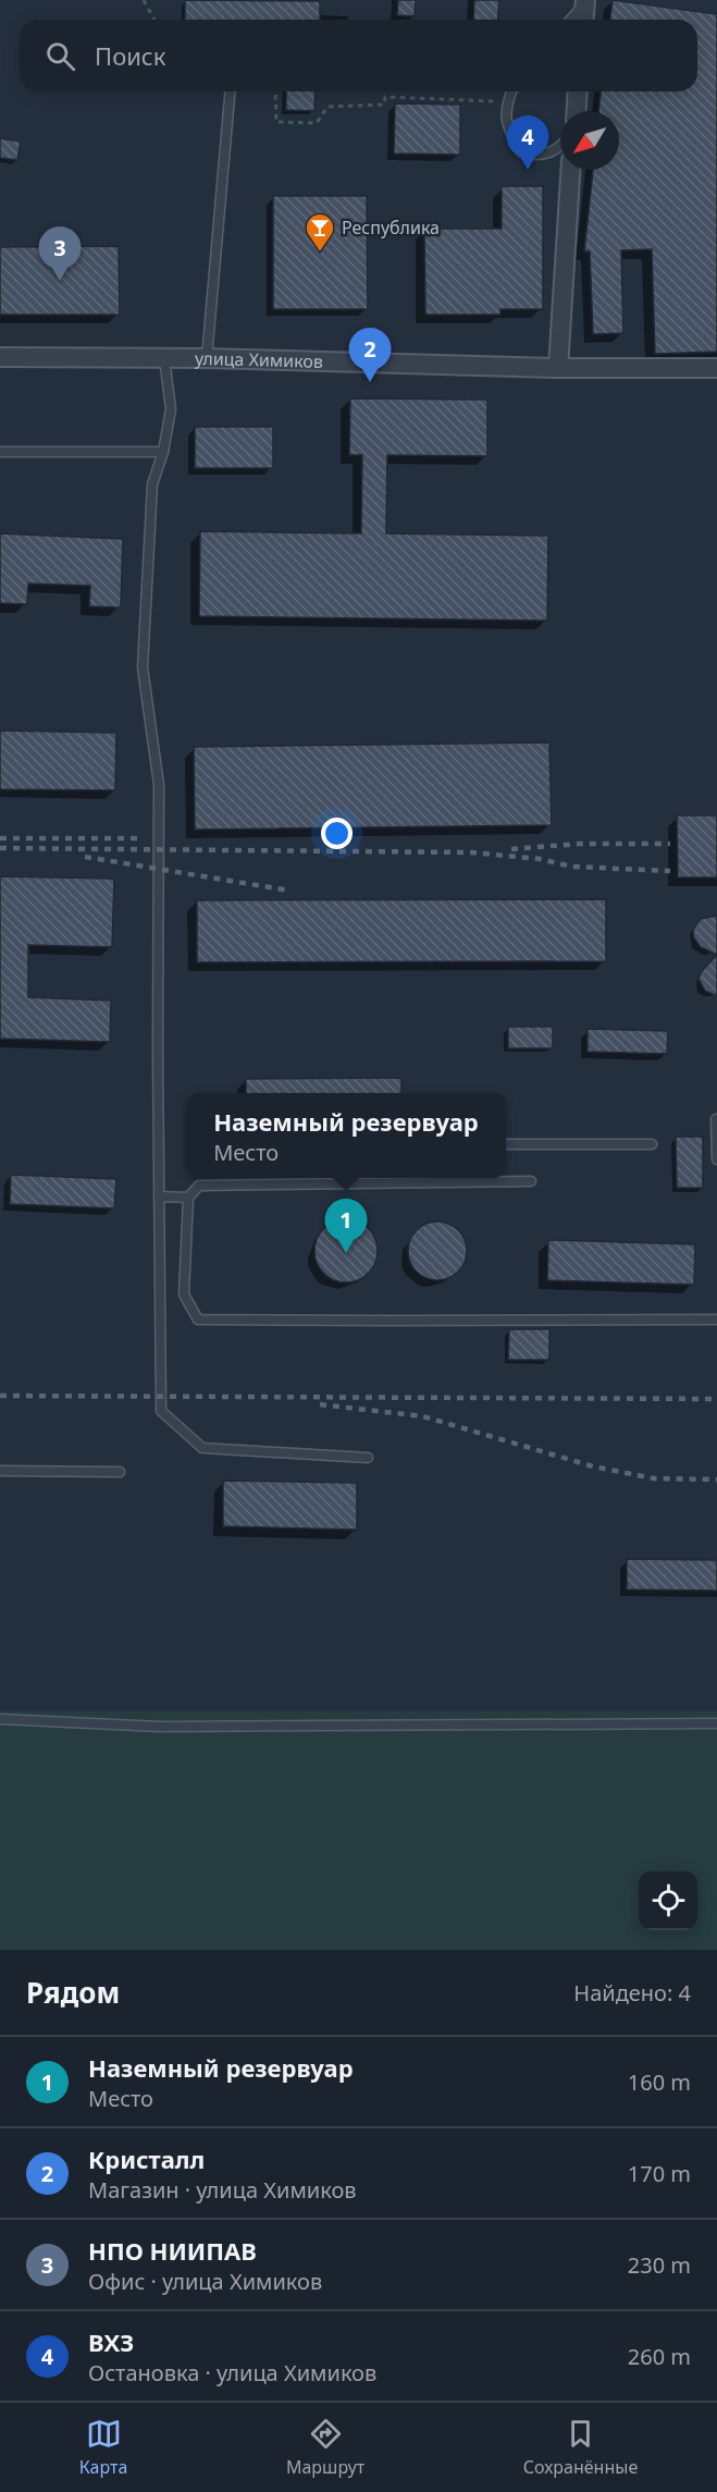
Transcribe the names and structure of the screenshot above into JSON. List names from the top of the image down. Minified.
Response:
{"streets":{"street":["улица Химиков"]},"places":{"bar":["Республика"]},"north":"bottom left","page":{"search":"Поиск","pins":["4","3","2","1"],"popup":["Наземный резервуар","Место"],"heading":["Рядом","Найдено: 4"],"list":[{"mark":"1","name":"Наземный резервуар","note":"Место","value":"160 m"},{"mark":"2","name":"Кристалл","note":"Магазин · улица Химиков","value":"170 m"},{"mark":"3","name":"НПО НИИПАВ","note":"Офис · улица Химиков","value":"230 m"},{"mark":"4","name":"ВХЗ","note":"Остановка · улица Химиков","value":"260 m"}],"nav":["Карта","Маршрут","Сохранённые"]}}
